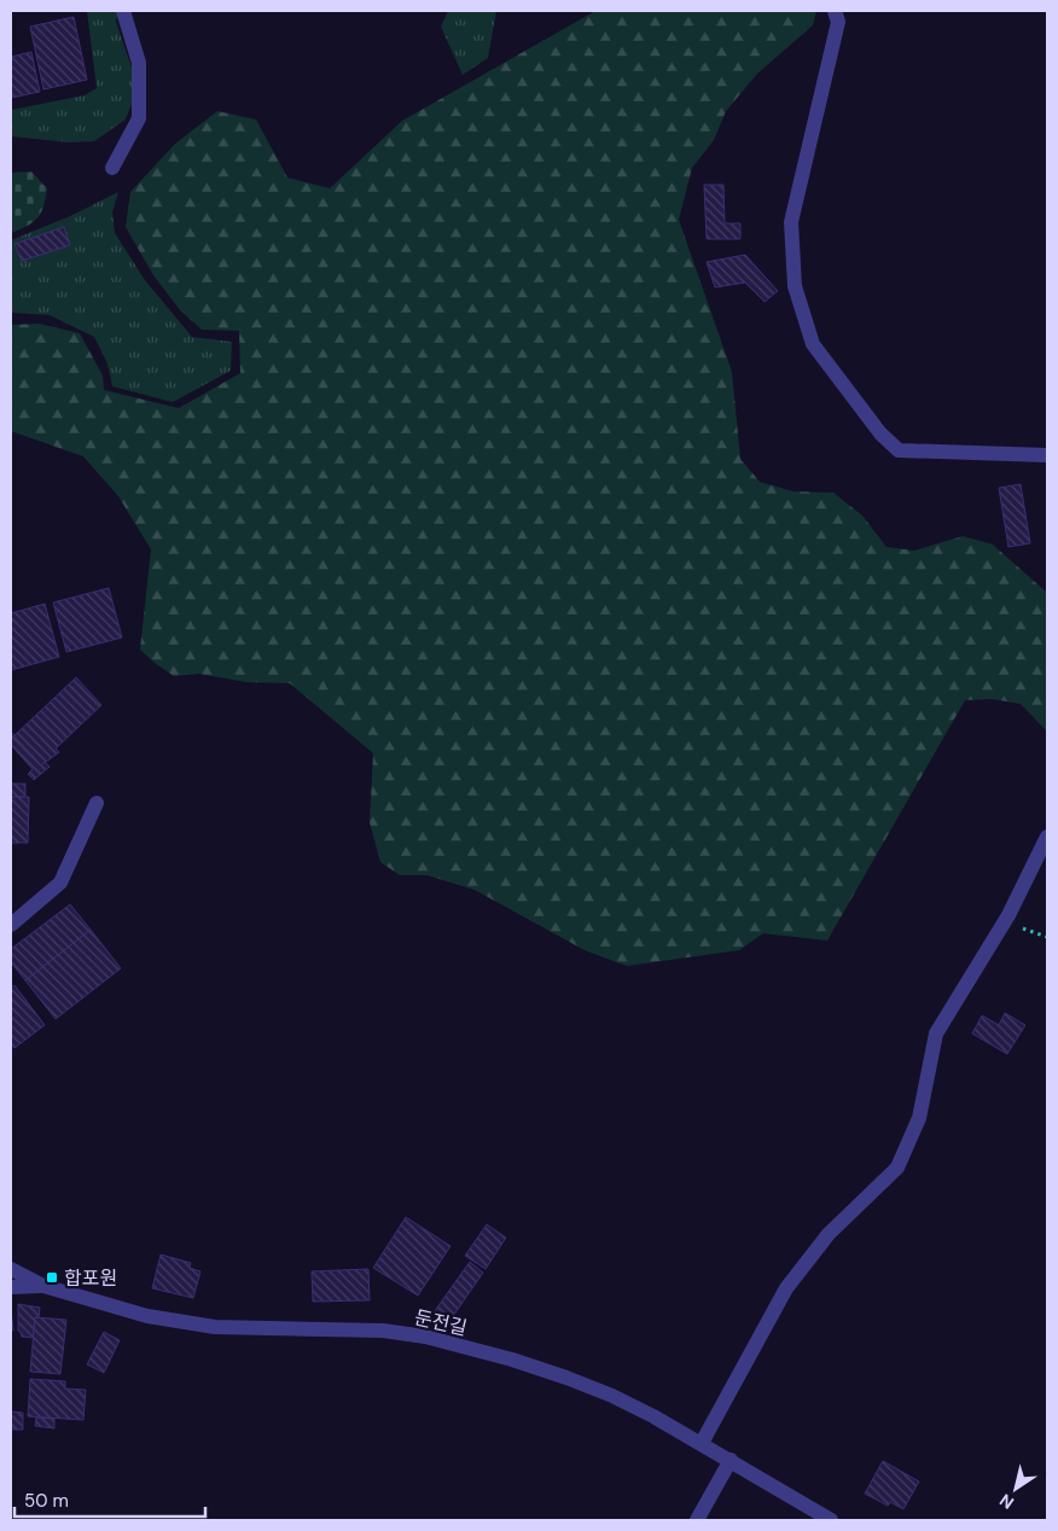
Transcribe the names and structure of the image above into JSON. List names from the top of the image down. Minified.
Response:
{"streets":{"street":["둔전길"]},"places":{"transit":["합포원"]},"scale_bar":"50 m","north":"bottom left"}
